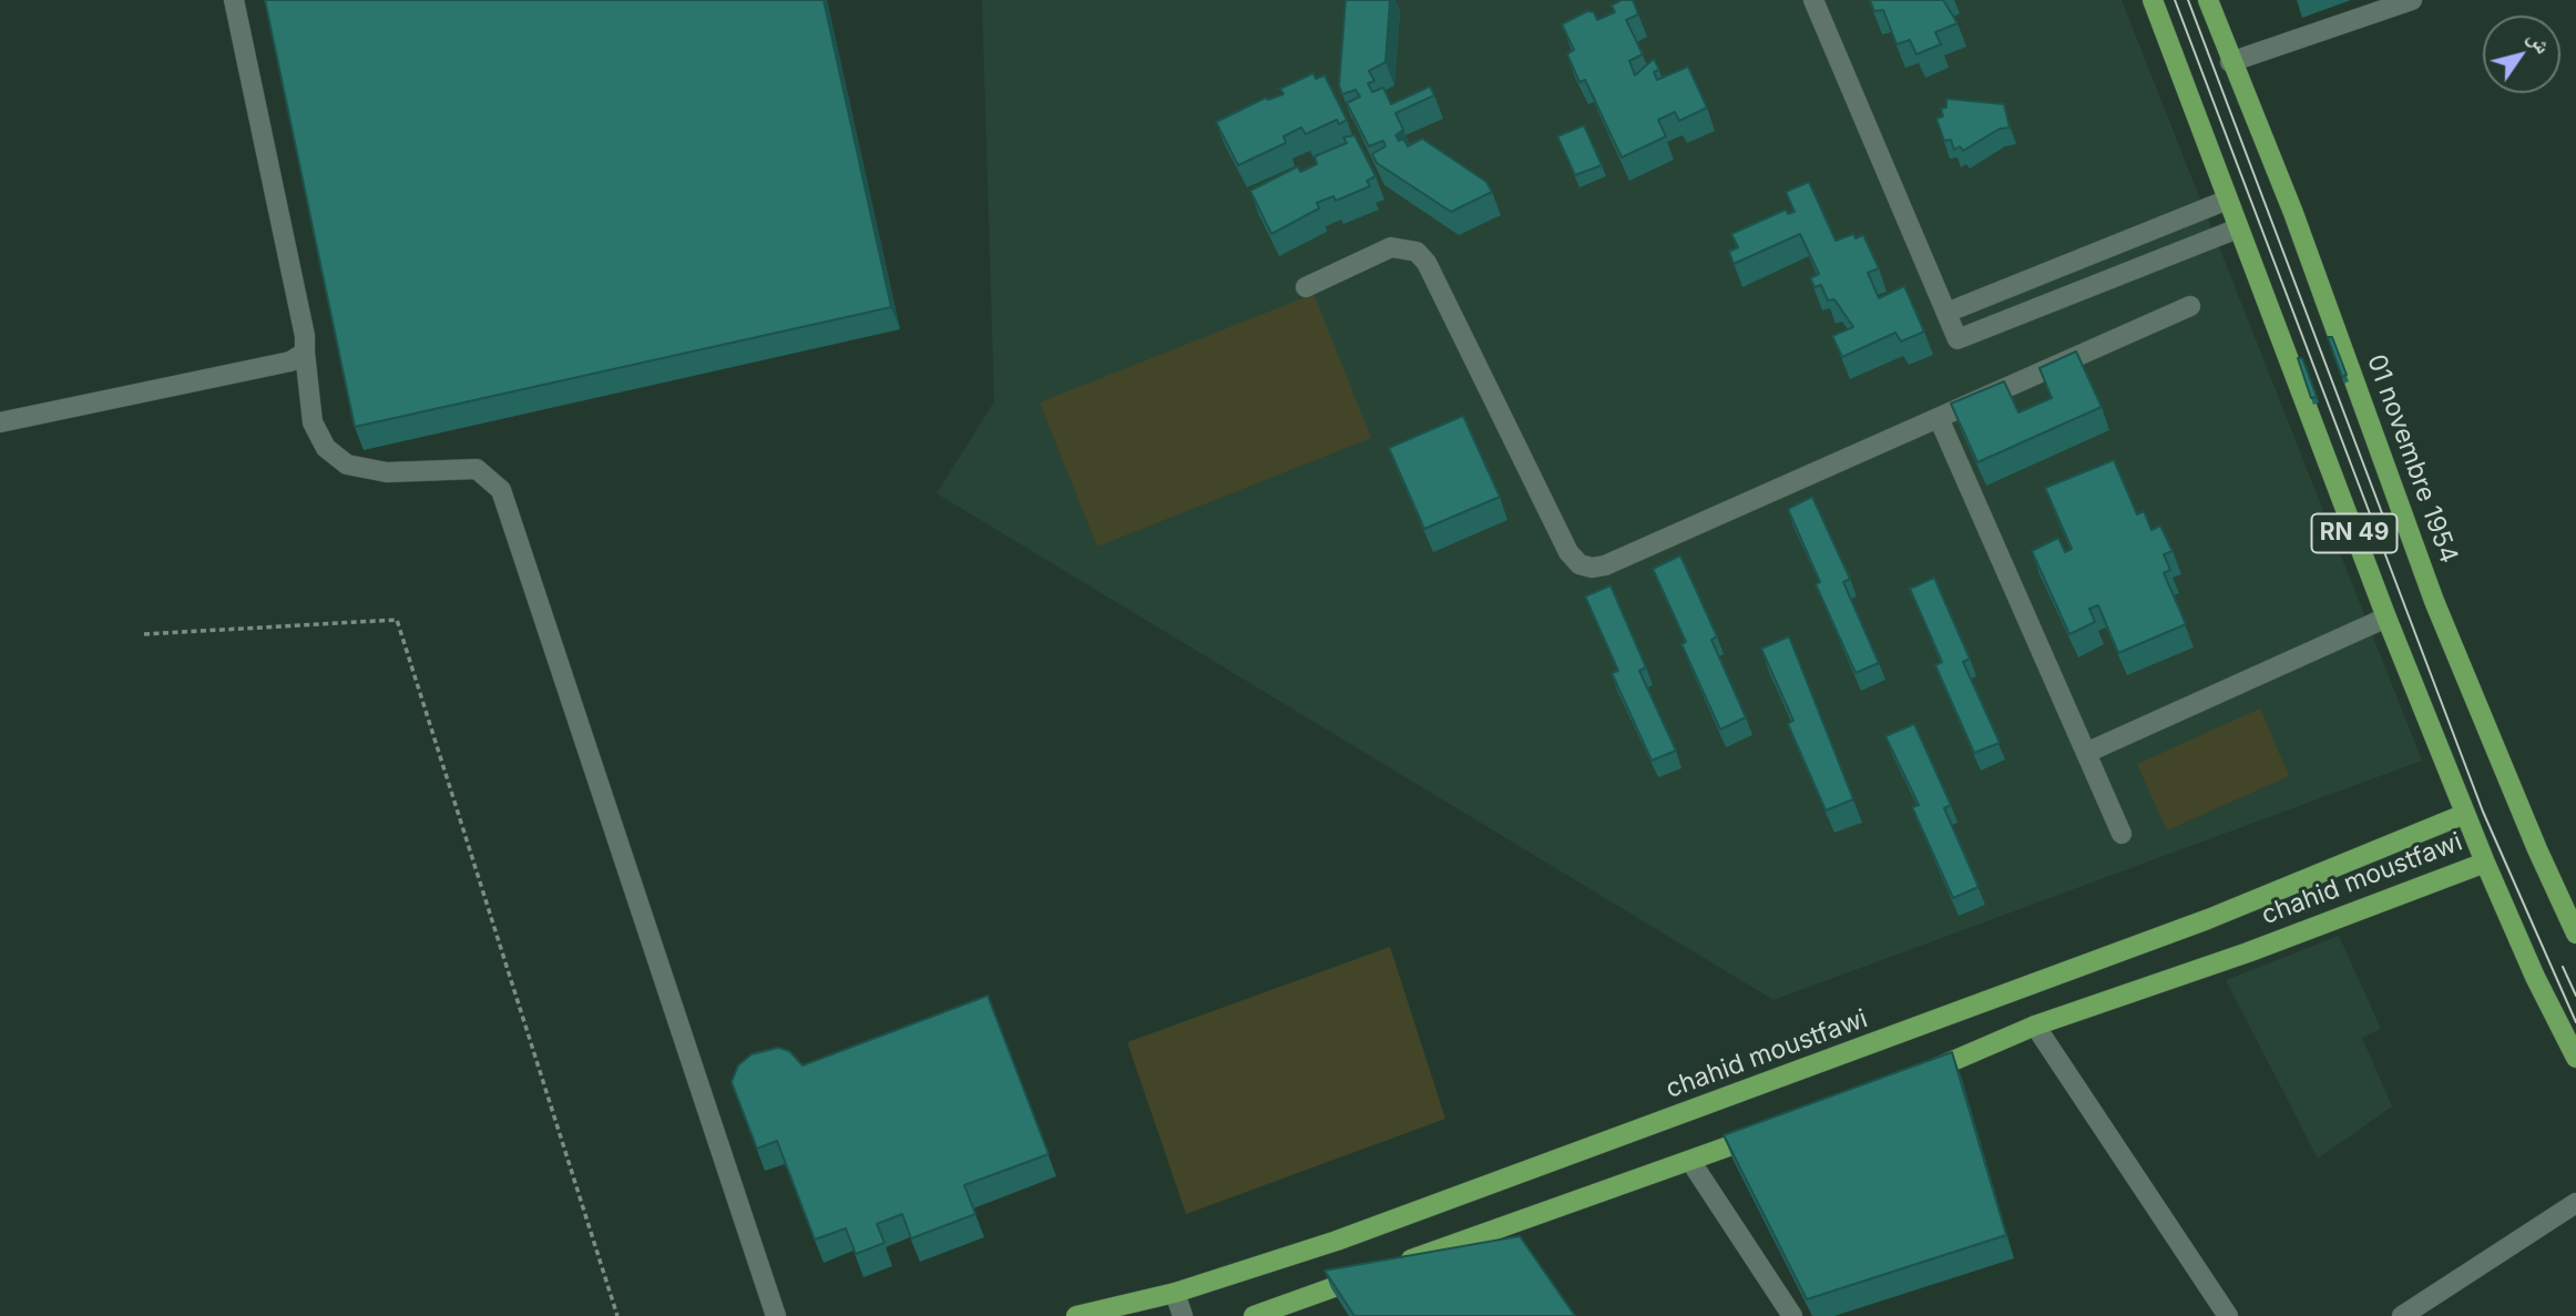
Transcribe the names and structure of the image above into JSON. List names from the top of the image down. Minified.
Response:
{"streets":{"main road":["01 novembre 1954","RN 49","chahid moustfawi"]},"crossings":[["RN 49","chahid moustfawi"]],"north":"top right"}
